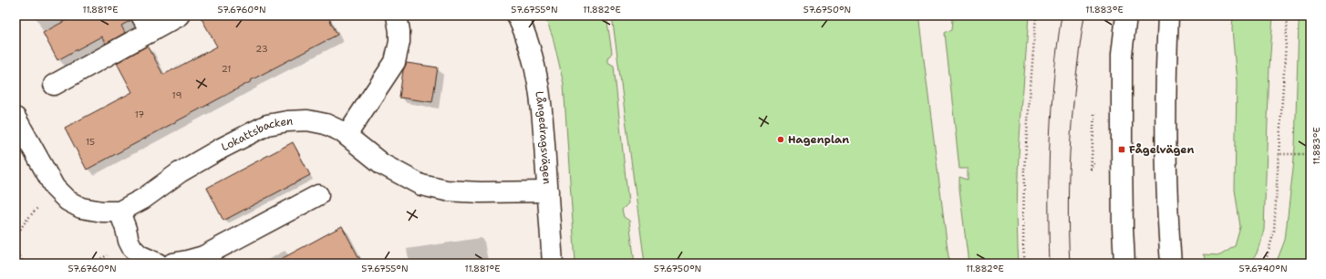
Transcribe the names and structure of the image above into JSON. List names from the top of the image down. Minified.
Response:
{"streets":{"street":["Lokattsbacken","Långedragsvägen"]},"crossings":[["Lokattsbacken","Långedragsvägen"]],"places":{"other":["Hagenplan"],"transit":["Fågelvägen"]},"house_numbers":["23","21","19","17","15"],"coordinates":["11.881°E","57.6760°N","57.6755°N","11.882°E","57.6750°N","11.883°E","57.6740°N"]}
